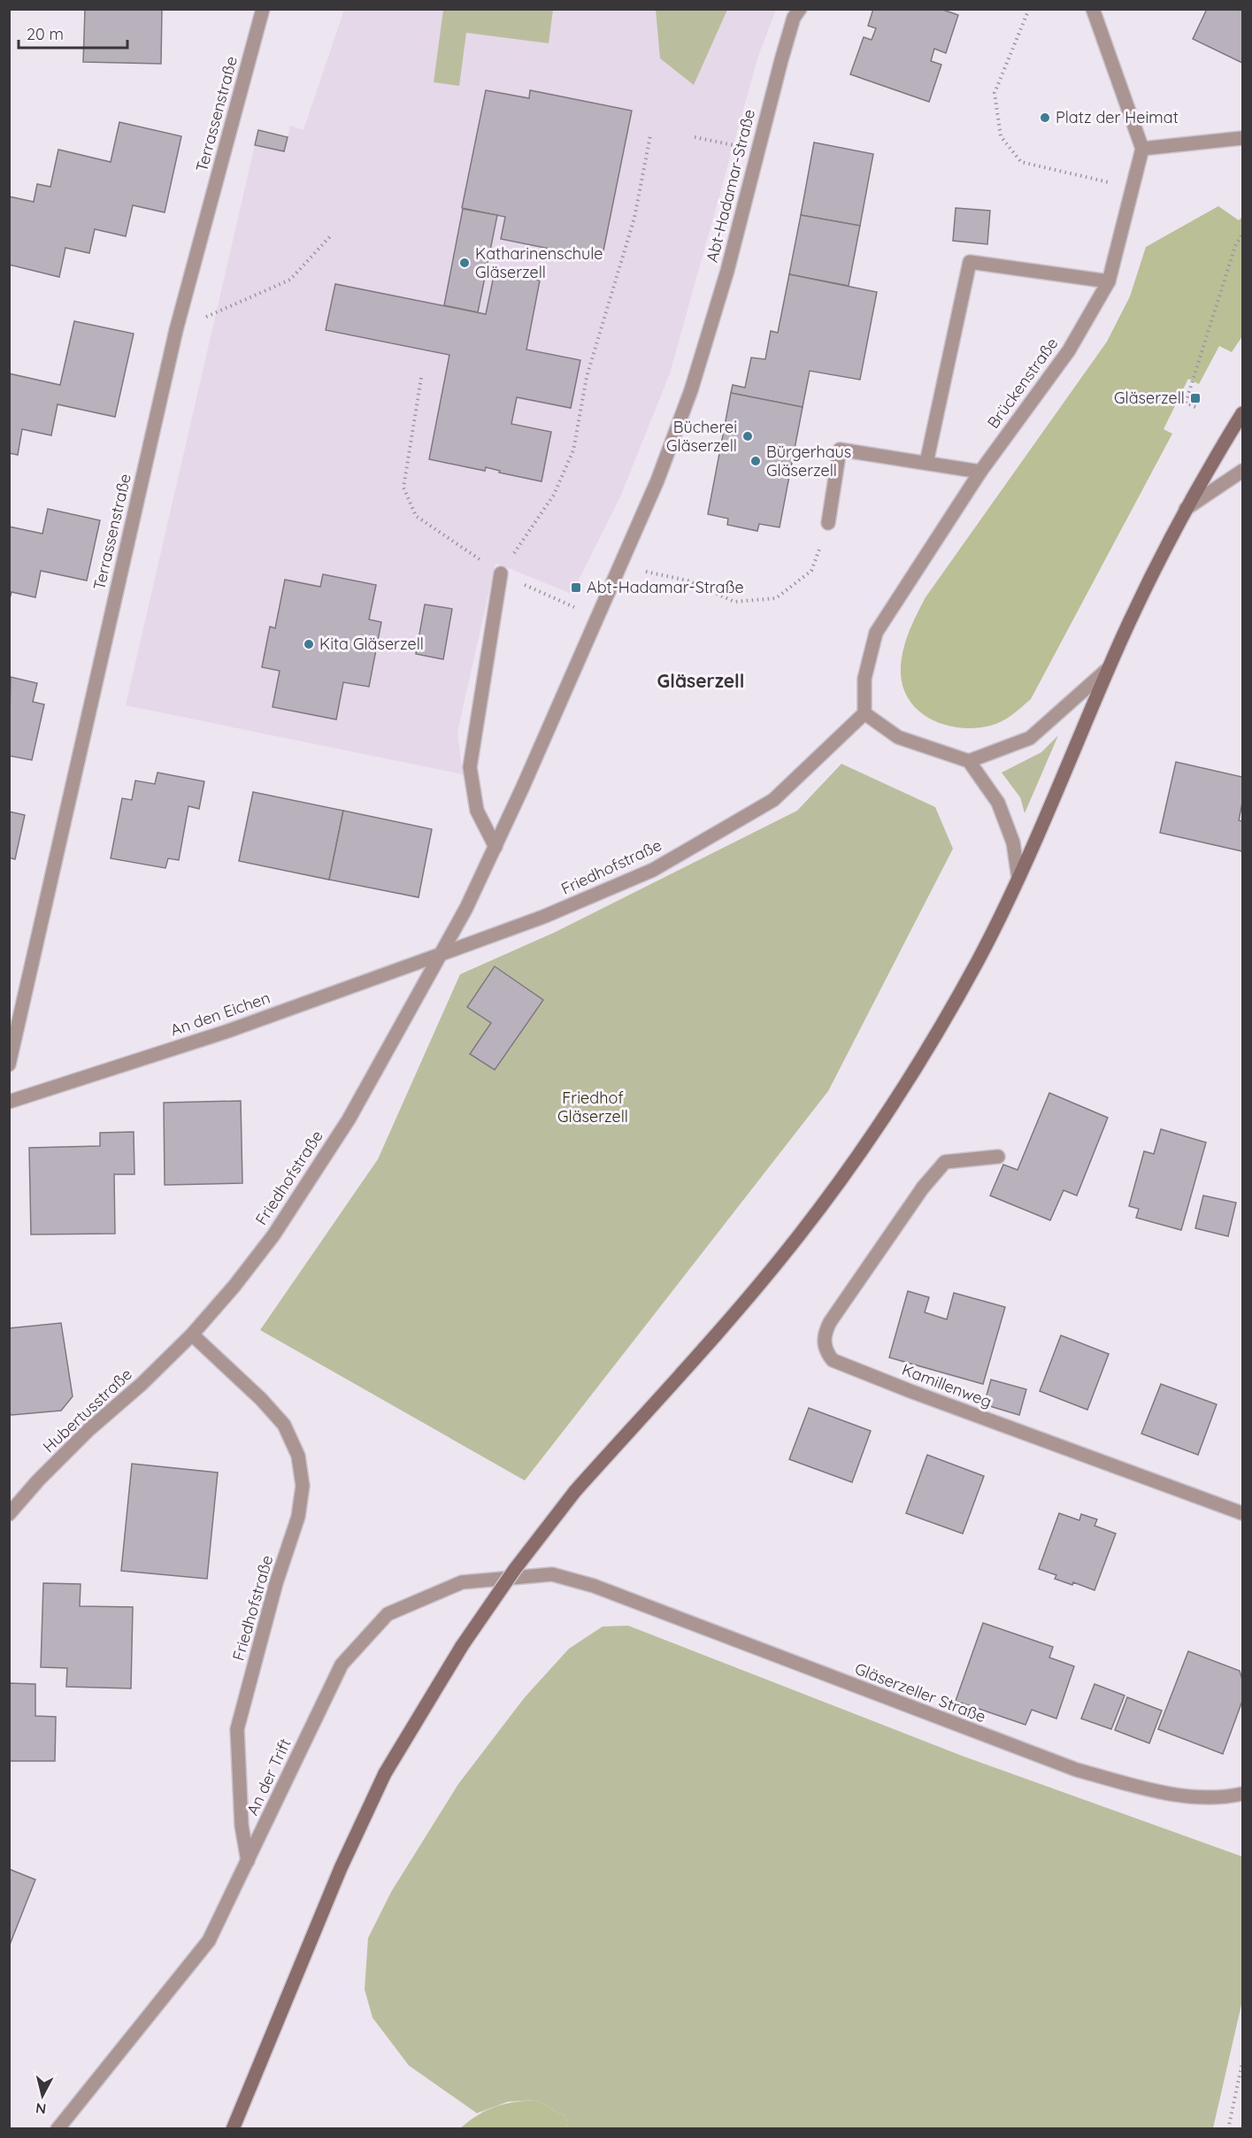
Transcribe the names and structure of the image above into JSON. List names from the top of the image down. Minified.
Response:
{"streets":{"street":["Terrassenstraße","Abt-Hadamar-Straße","Brückenstraße","Friedhofstraße","An den Eichen","Kamillenweg","Hubertusstraße","Gläserzeller Straße","An der Trift"]},"crossings":[["Abt-Hadamar-Straße","Friedhofstraße"],["Abt-Hadamar-Straße","An den Eichen"],["Brückenstraße","Friedhofstraße"],["Friedhofstraße","An den Eichen"],["Friedhofstraße","Hubertusstraße"],["Friedhofstraße","An der Trift"],["Gläserzeller Straße","An der Trift"]],"districts":["Gläserzell"],"parks":["Friedhof Gläserzell"],"places":{"other":["Platz der Heimat","Katharinenschule Gläserzell","Bücherei Gläserzell","Bürgerhaus Gläserzell","Kita Gläserzell"],"transit":["Gläserzell","Abt-Hadamar-Straße"]},"scale_bar":"20 m","north":"bottom"}
